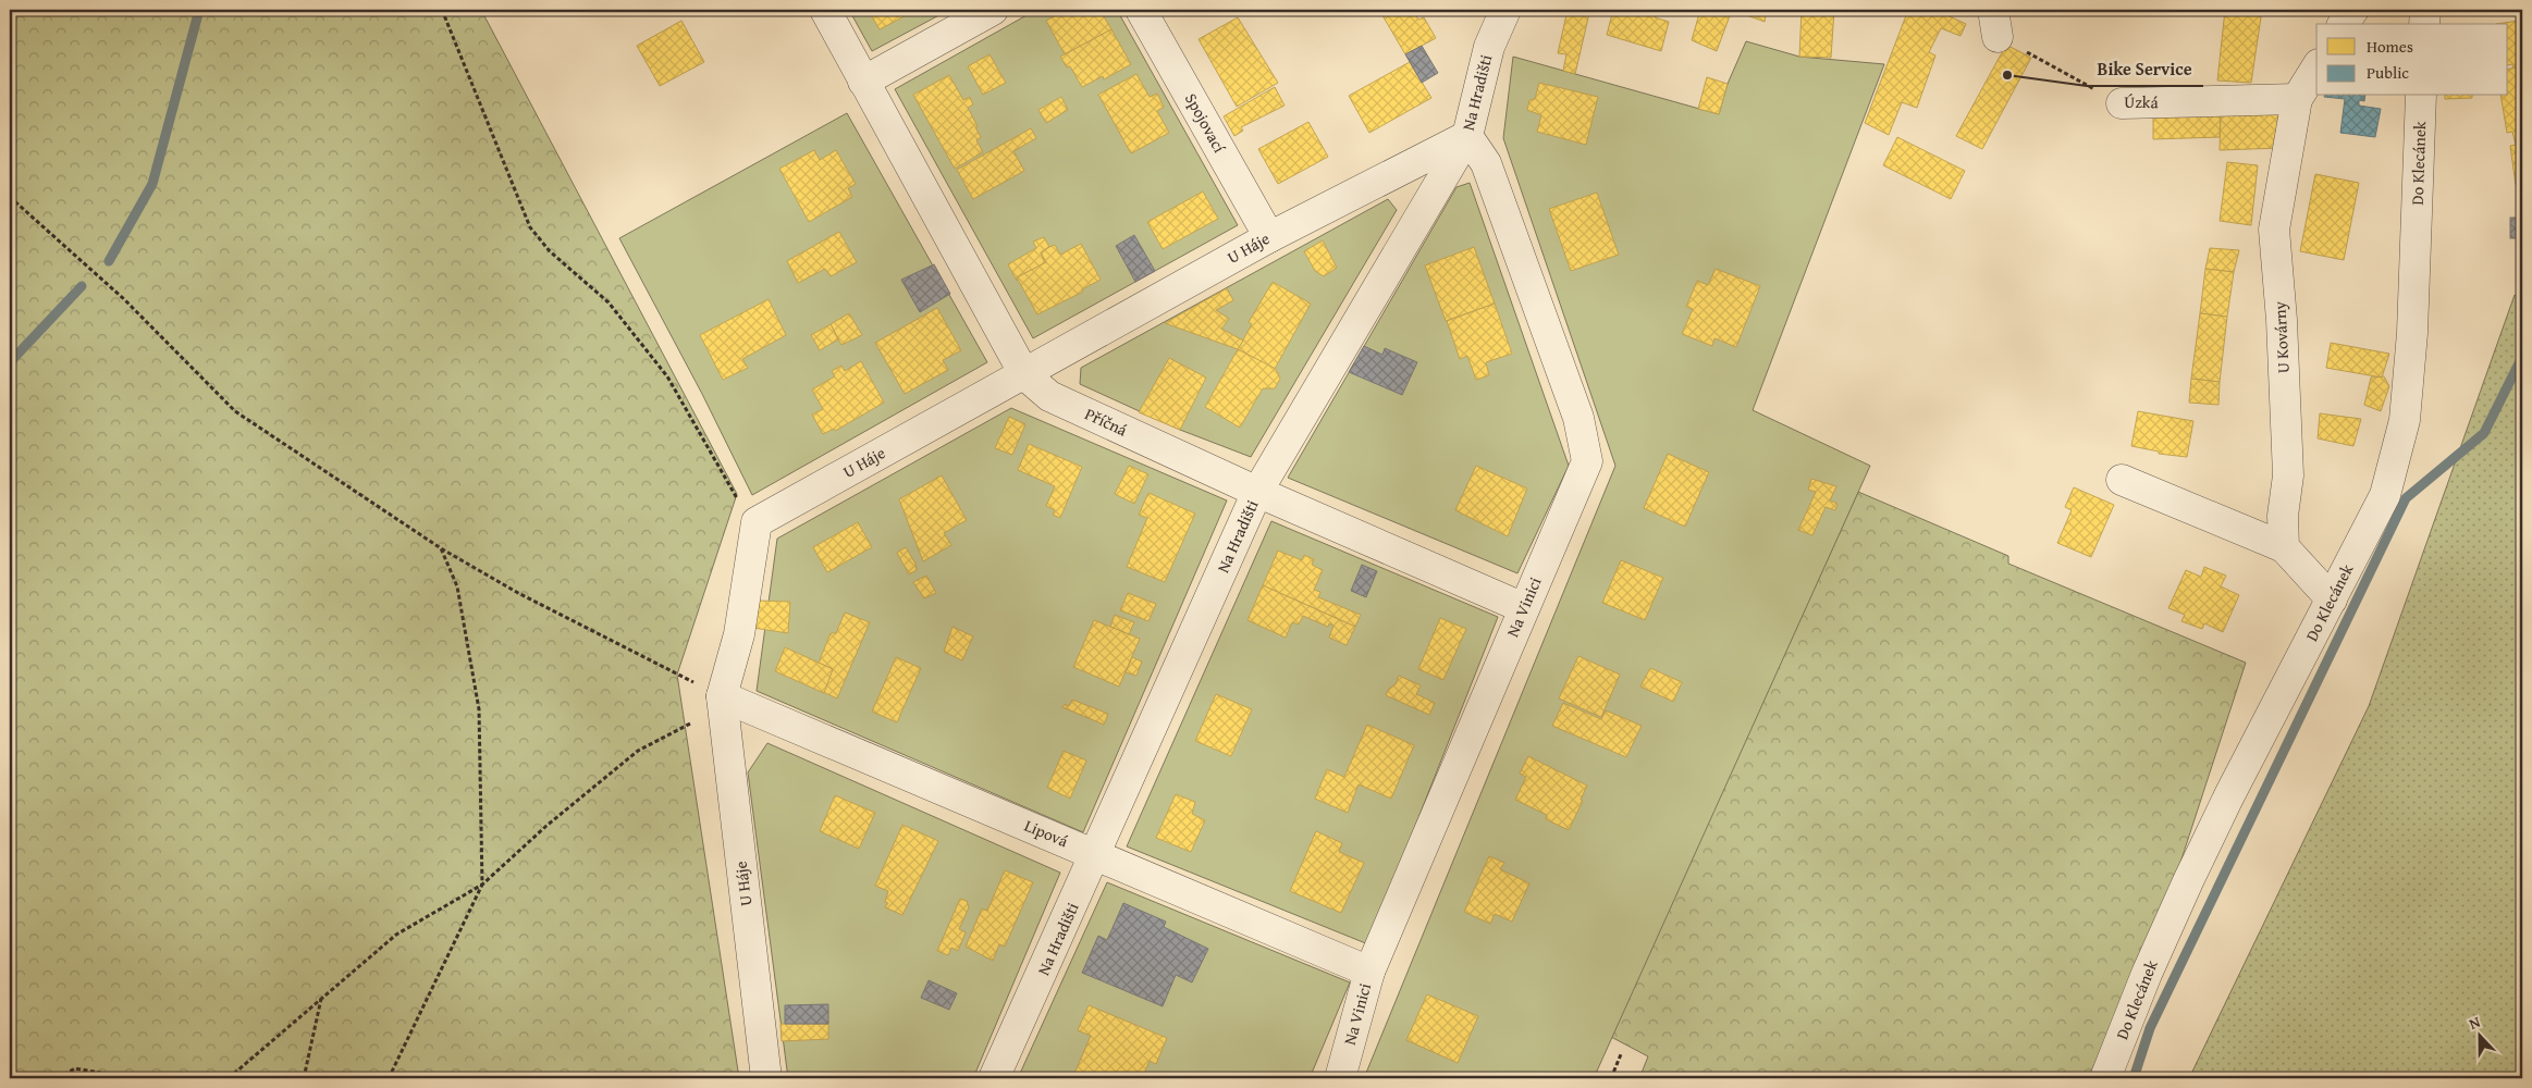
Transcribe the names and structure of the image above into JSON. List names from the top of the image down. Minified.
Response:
{"streets":{"street":["Na Hradišti","Úzká","Spojovací","Do Klecánek","U Háje","U Kovárny","Příčná","Na Vinici","Lipová"]},"crossings":[["Na Hradišti","U Háje"],["Na Hradišti","Příčná"],["Na Hradišti","Na Vinici"],["Na Hradišti","Lipová"],["Úzká","U Kovárny"],["Spojovací","U Háje"],["U Háje","Příčná"],["U Háje","Na Vinici"],["U Háje","Lipová"],["Příčná","Na Vinici"],["Na Vinici","Lipová"]],"places":["Bike Service"],"legend":["Homes","Public"],"north":"top"}
